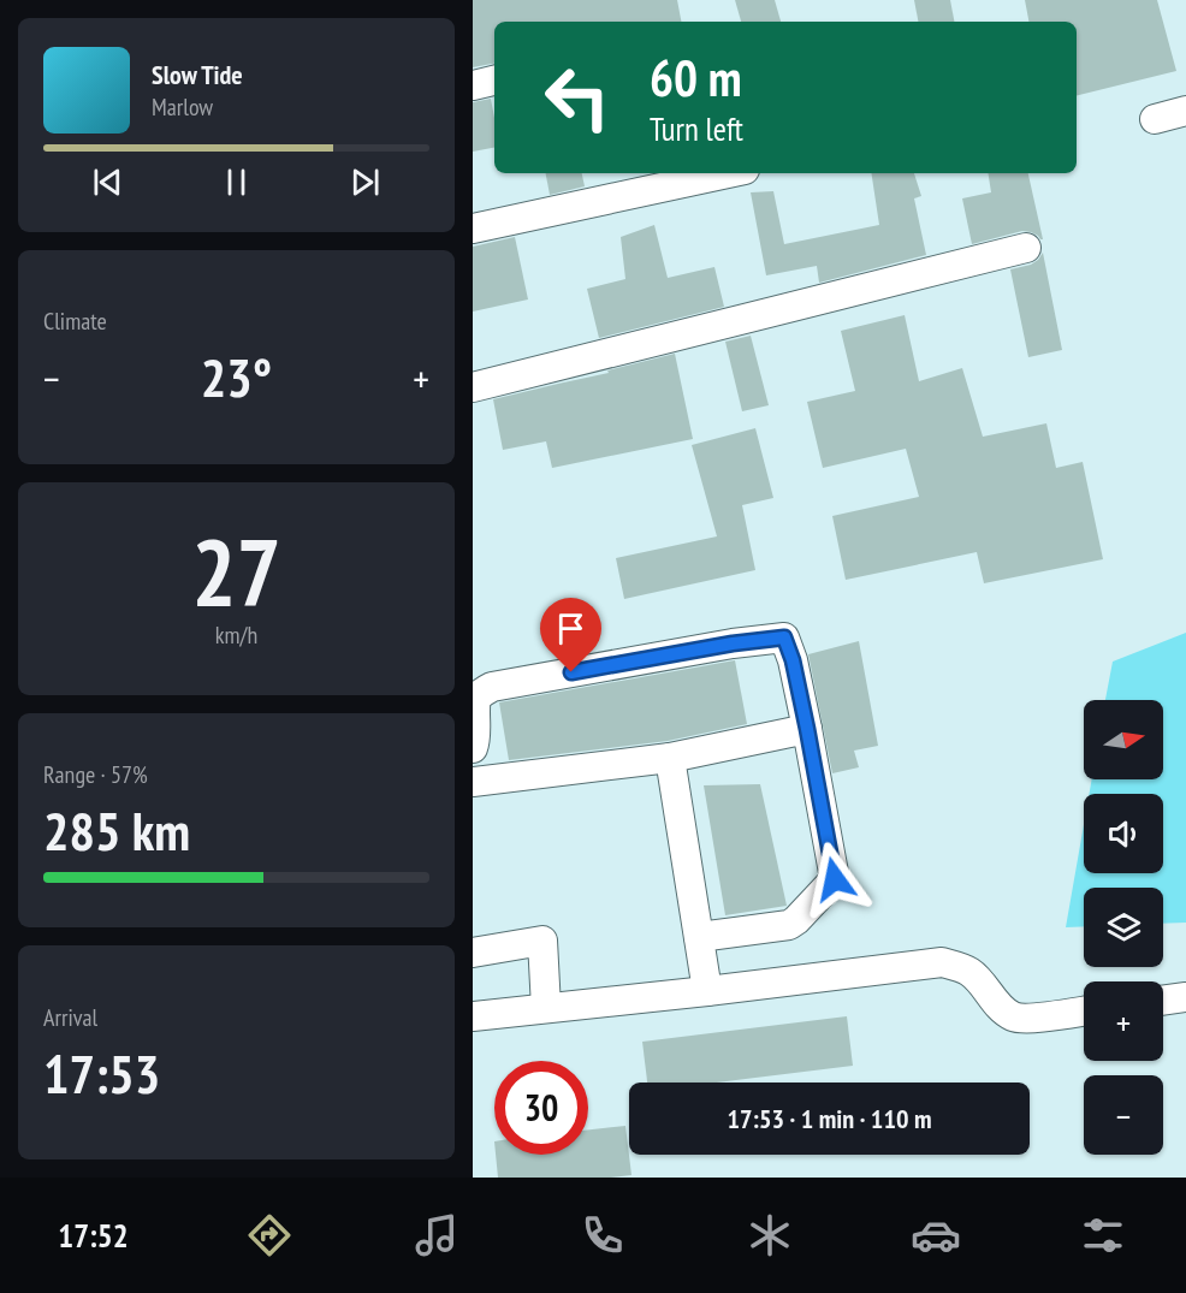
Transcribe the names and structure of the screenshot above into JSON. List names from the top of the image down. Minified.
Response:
{"north":"right","page":{"turn":["60 m","Turn left"],"song":["Slow Tide","Marlow"],"tile":["Climate",["27","km/h"],["Range · 57%","285 km"],["Arrival","17:53"]],"heat":["−","23°","+"],"map_buttons":["+","−"],"limit":"30","trip":"17:53 · 1 min · 110 m","tabs":"17:52"}}
